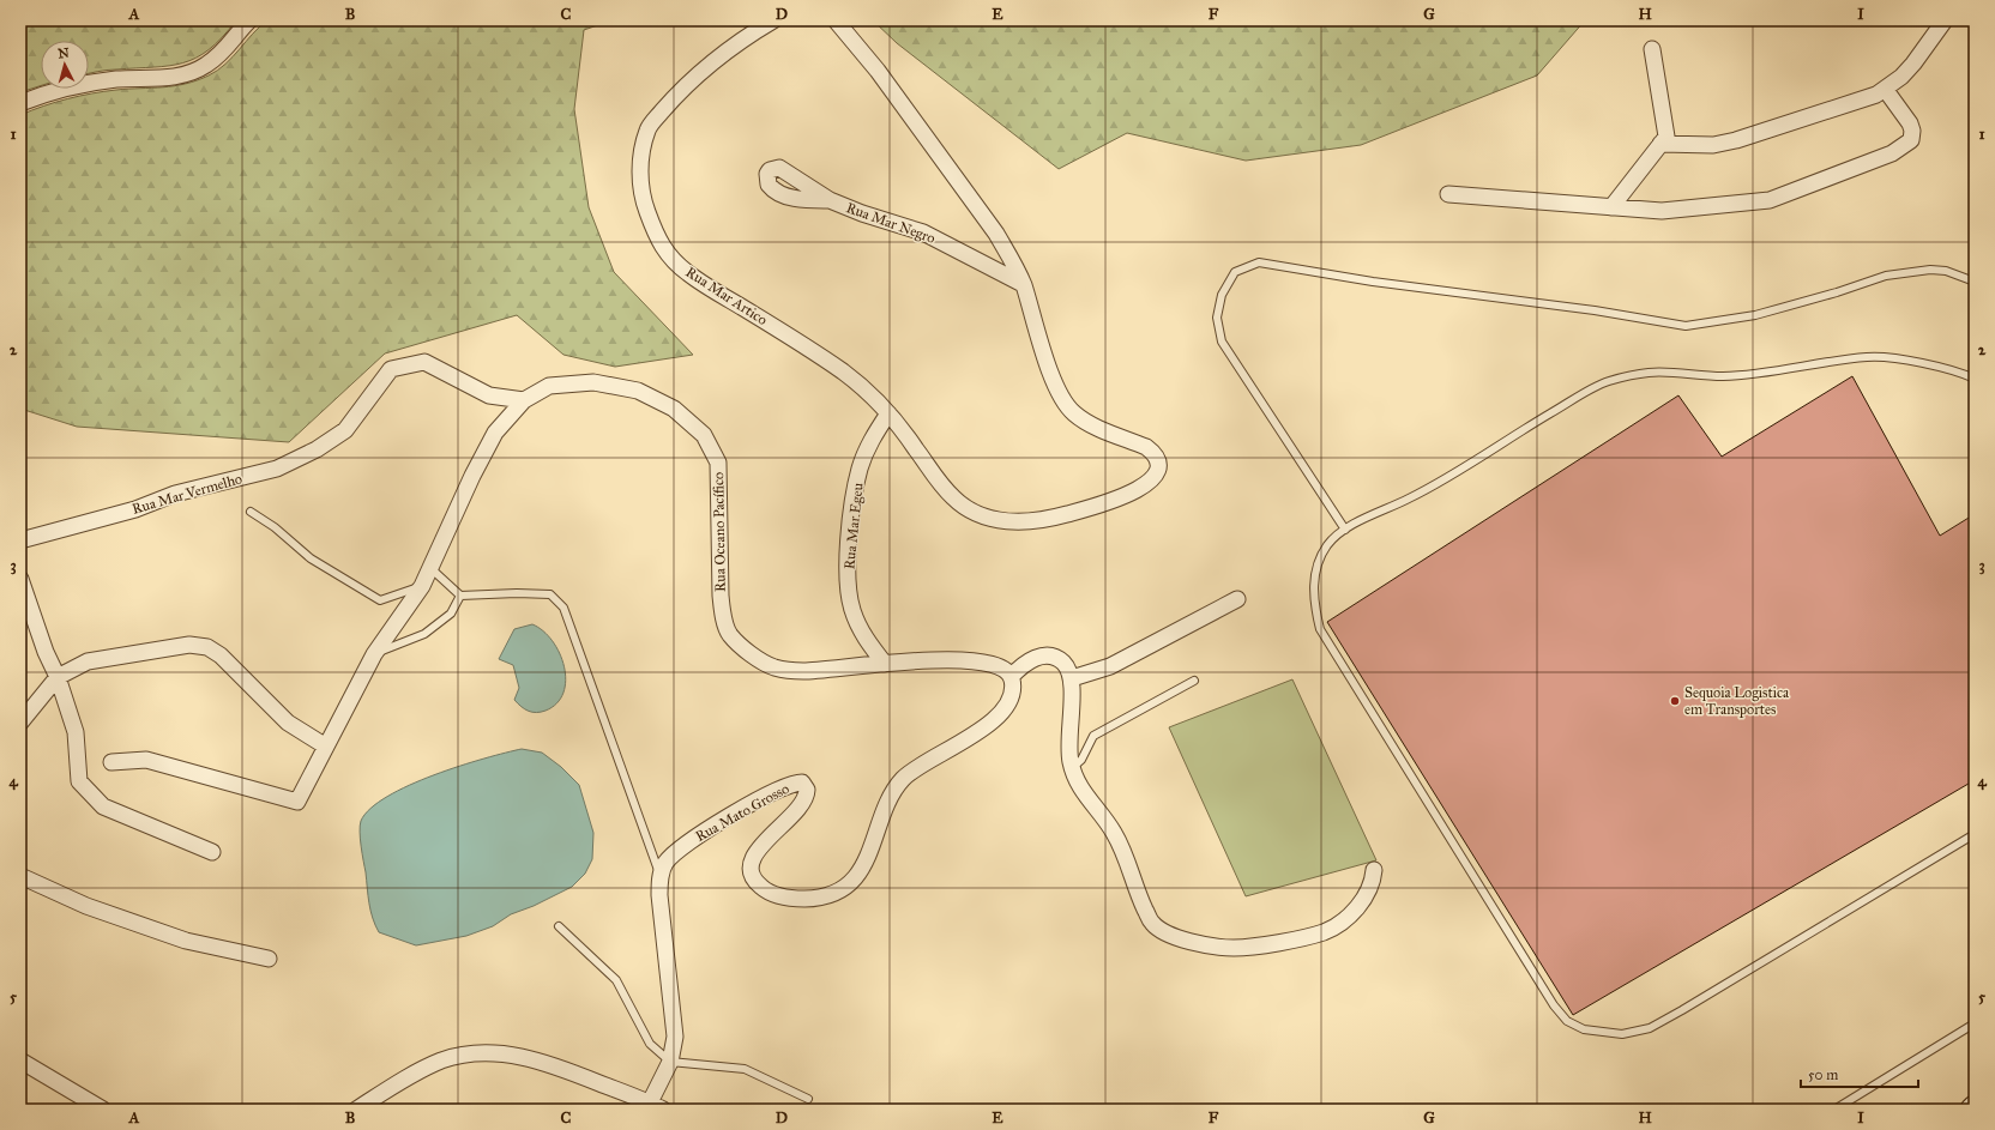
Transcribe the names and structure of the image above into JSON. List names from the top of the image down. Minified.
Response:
{"streets":{"street":["Rua Mar Negro","Rua Mar Artico","Rua Mar Vermelho","Rua Mar Egeu","Rua Oceano Pacífico","Rua Mato Grosso"]},"crossings":[["Rua Mar Negro","Rua Mar Artico"],["Rua Mar Artico","Rua Mar Egeu"],["Rua Mar Vermelho","Rua Oceano Pacífico"],["Rua Mar Egeu","Rua Oceano Pacífico"],["Rua Oceano Pacífico","Rua Mato Grosso"]],"places":["Sequoia Logistica em Transportes"],"scale_bar":"50 m","north":"top","grid":{"columns":["A","B","C","D","E","F","G","H","I"],"rows":["1","2","3","4","5"]}}
